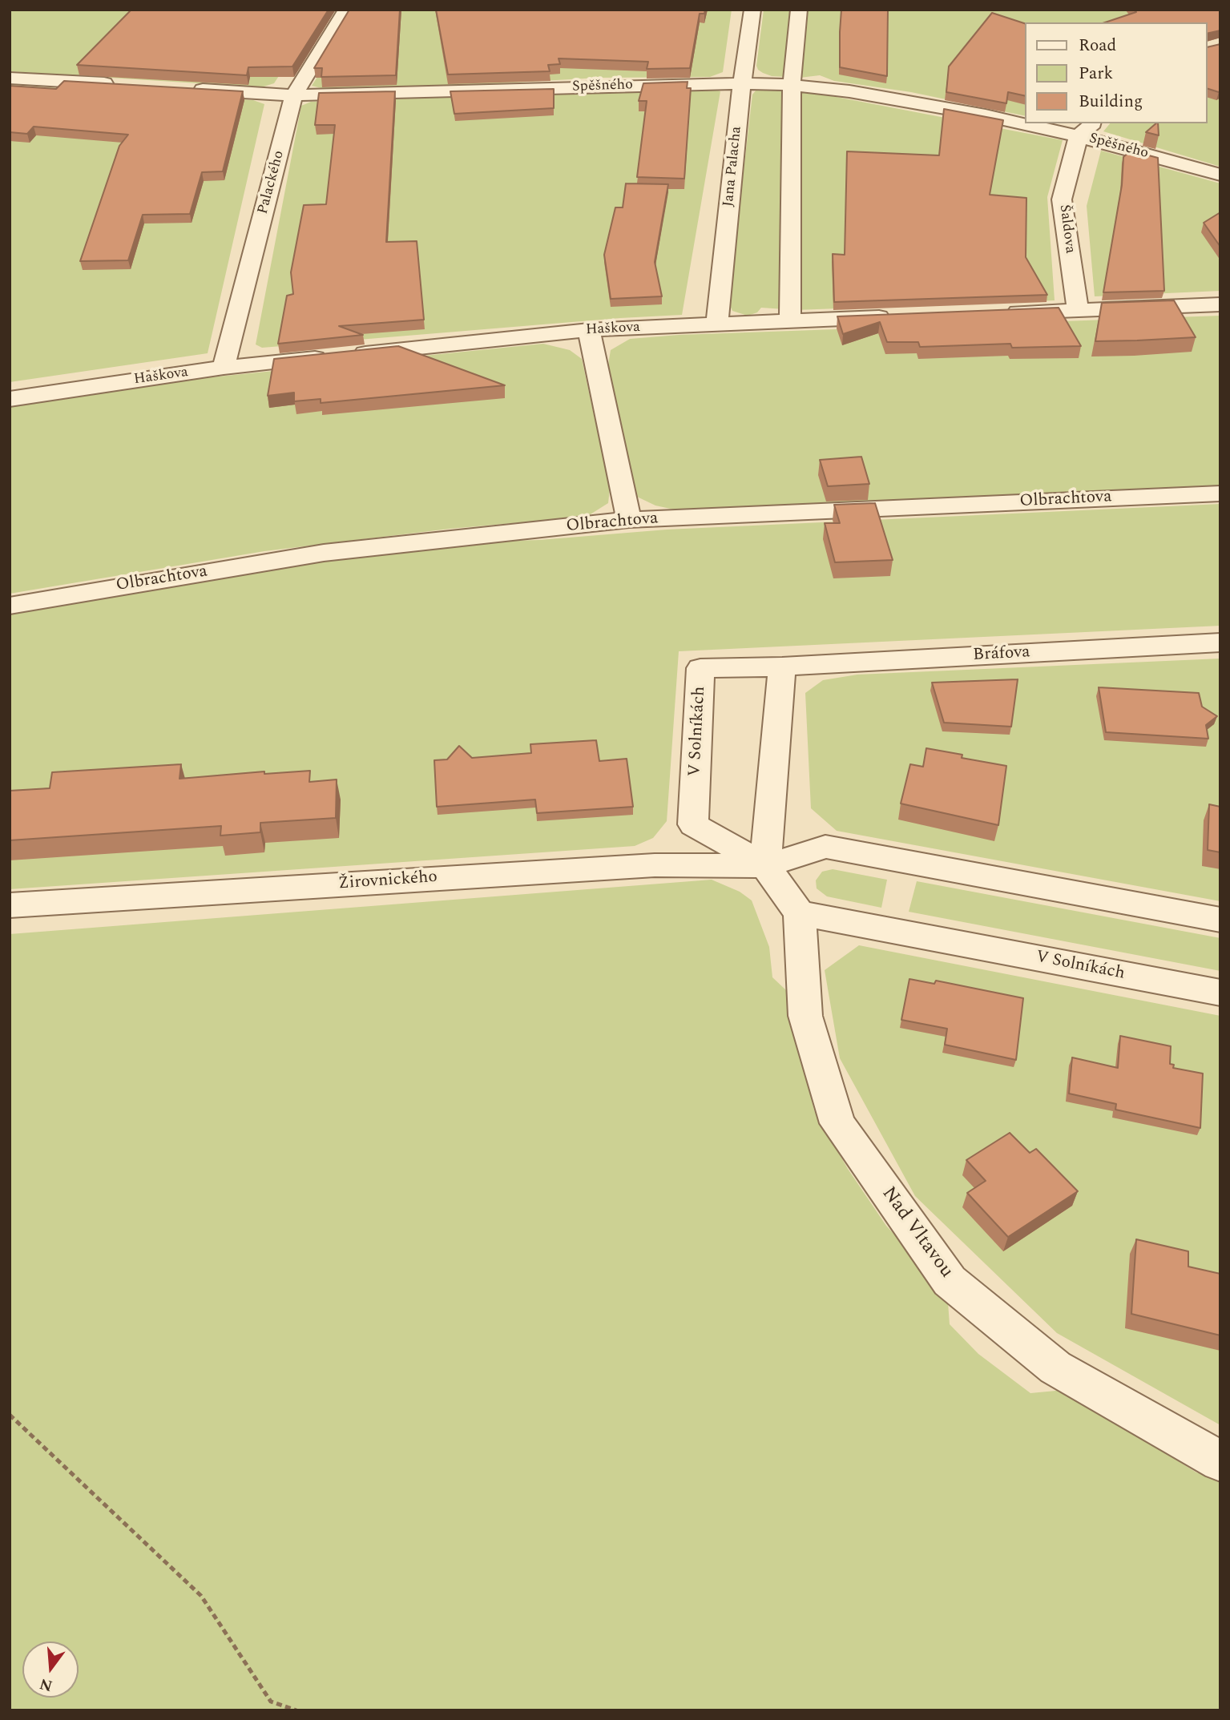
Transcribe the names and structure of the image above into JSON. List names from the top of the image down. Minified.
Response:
{"streets":{"street":["Spěšného","Jana Palacha","Palackého","Šaldova","Haškova","Olbrachtova","Bráfova","V Solníkách","Žirovnického","Nad Vltavou"]},"crossings":[["Spěšného","Jana Palacha"],["Spěšného","Palackého"],["Spěšného","Šaldova"],["Jana Palacha","Haškova"],["Palackého","Haškova"],["Bráfova","V Solníkách"],["V Solníkách","Žirovnického"],["V Solníkách","Nad Vltavou"]],"legend":["Road","Park","Building"],"north":"bottom"}
